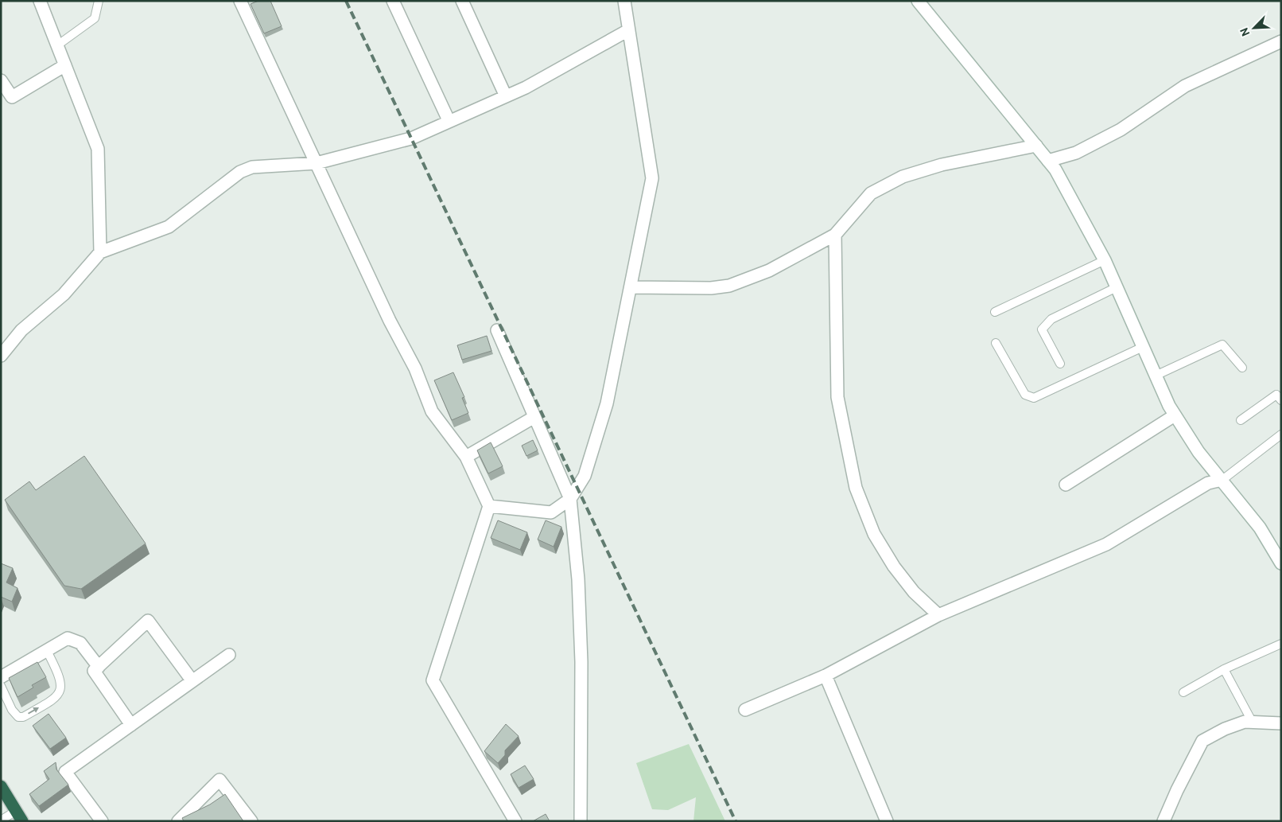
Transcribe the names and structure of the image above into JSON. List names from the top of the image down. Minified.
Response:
{"north":"bottom left"}
